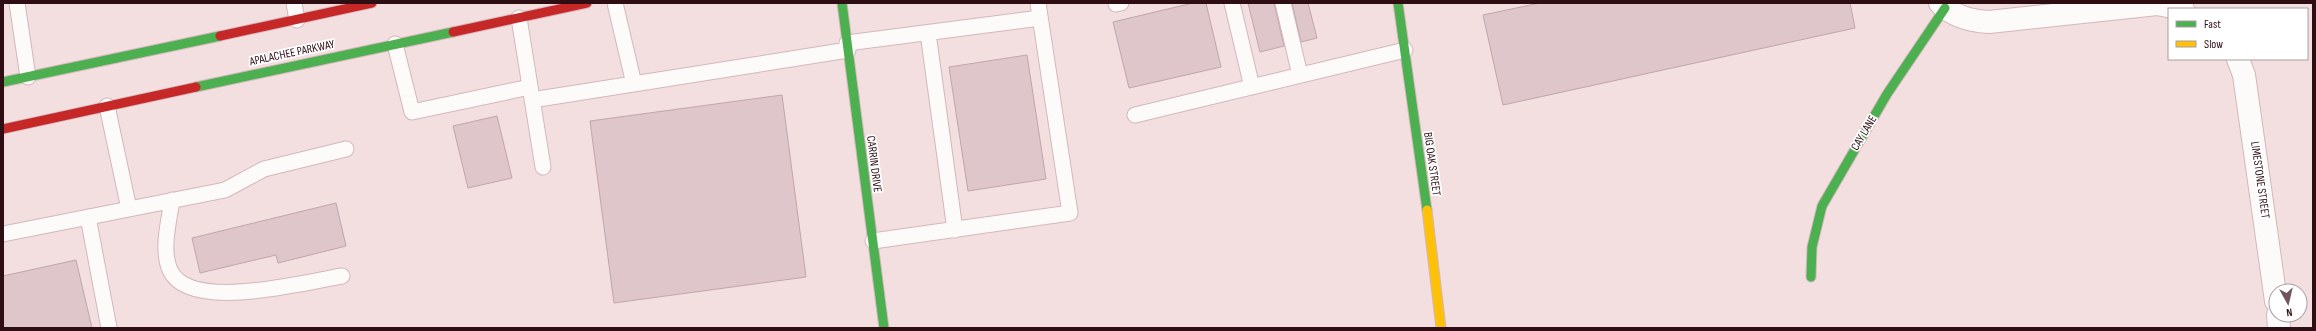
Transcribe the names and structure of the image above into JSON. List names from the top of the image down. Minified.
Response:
{"streets":{"main road":["APALACHEE PARKWAY","CAY LANE","CARRIN DRIVE","BIG OAK STREET"],"street":["LIMESTONE STREET"]},"legend":["Fast","Slow"],"north":"bottom"}
